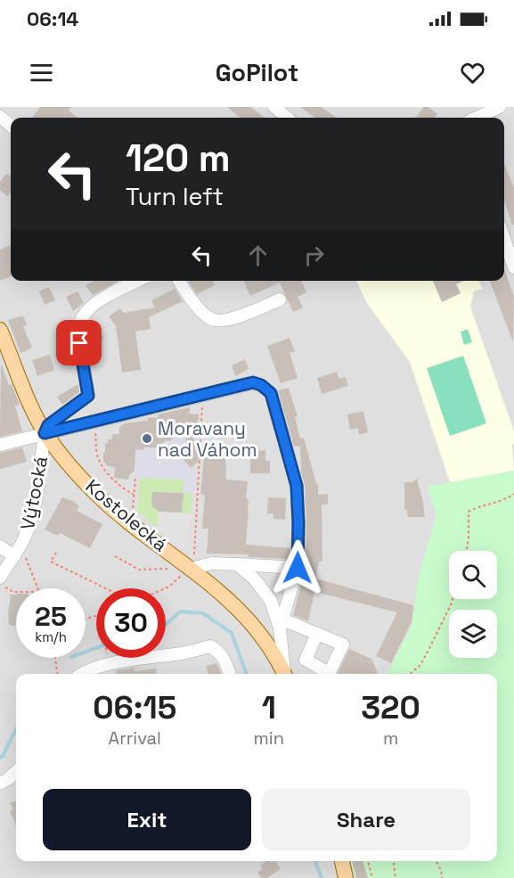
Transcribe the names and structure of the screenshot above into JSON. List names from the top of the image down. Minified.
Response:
{"streets":{"main road":["Kostolecká"],"street":["Výtocká"]},"crossings":[["Výtocká","Kostolecká"]],"places":["Moravany nad Váhom"],"page":{"status":"06:14","header":"GoPilot","turn":["120 m","Turn left"],"speed":"25 km/h","limit":"30","eta":["06:15","Arrival","1","min","320","m"],"buttons":["Exit","Share"]}}
